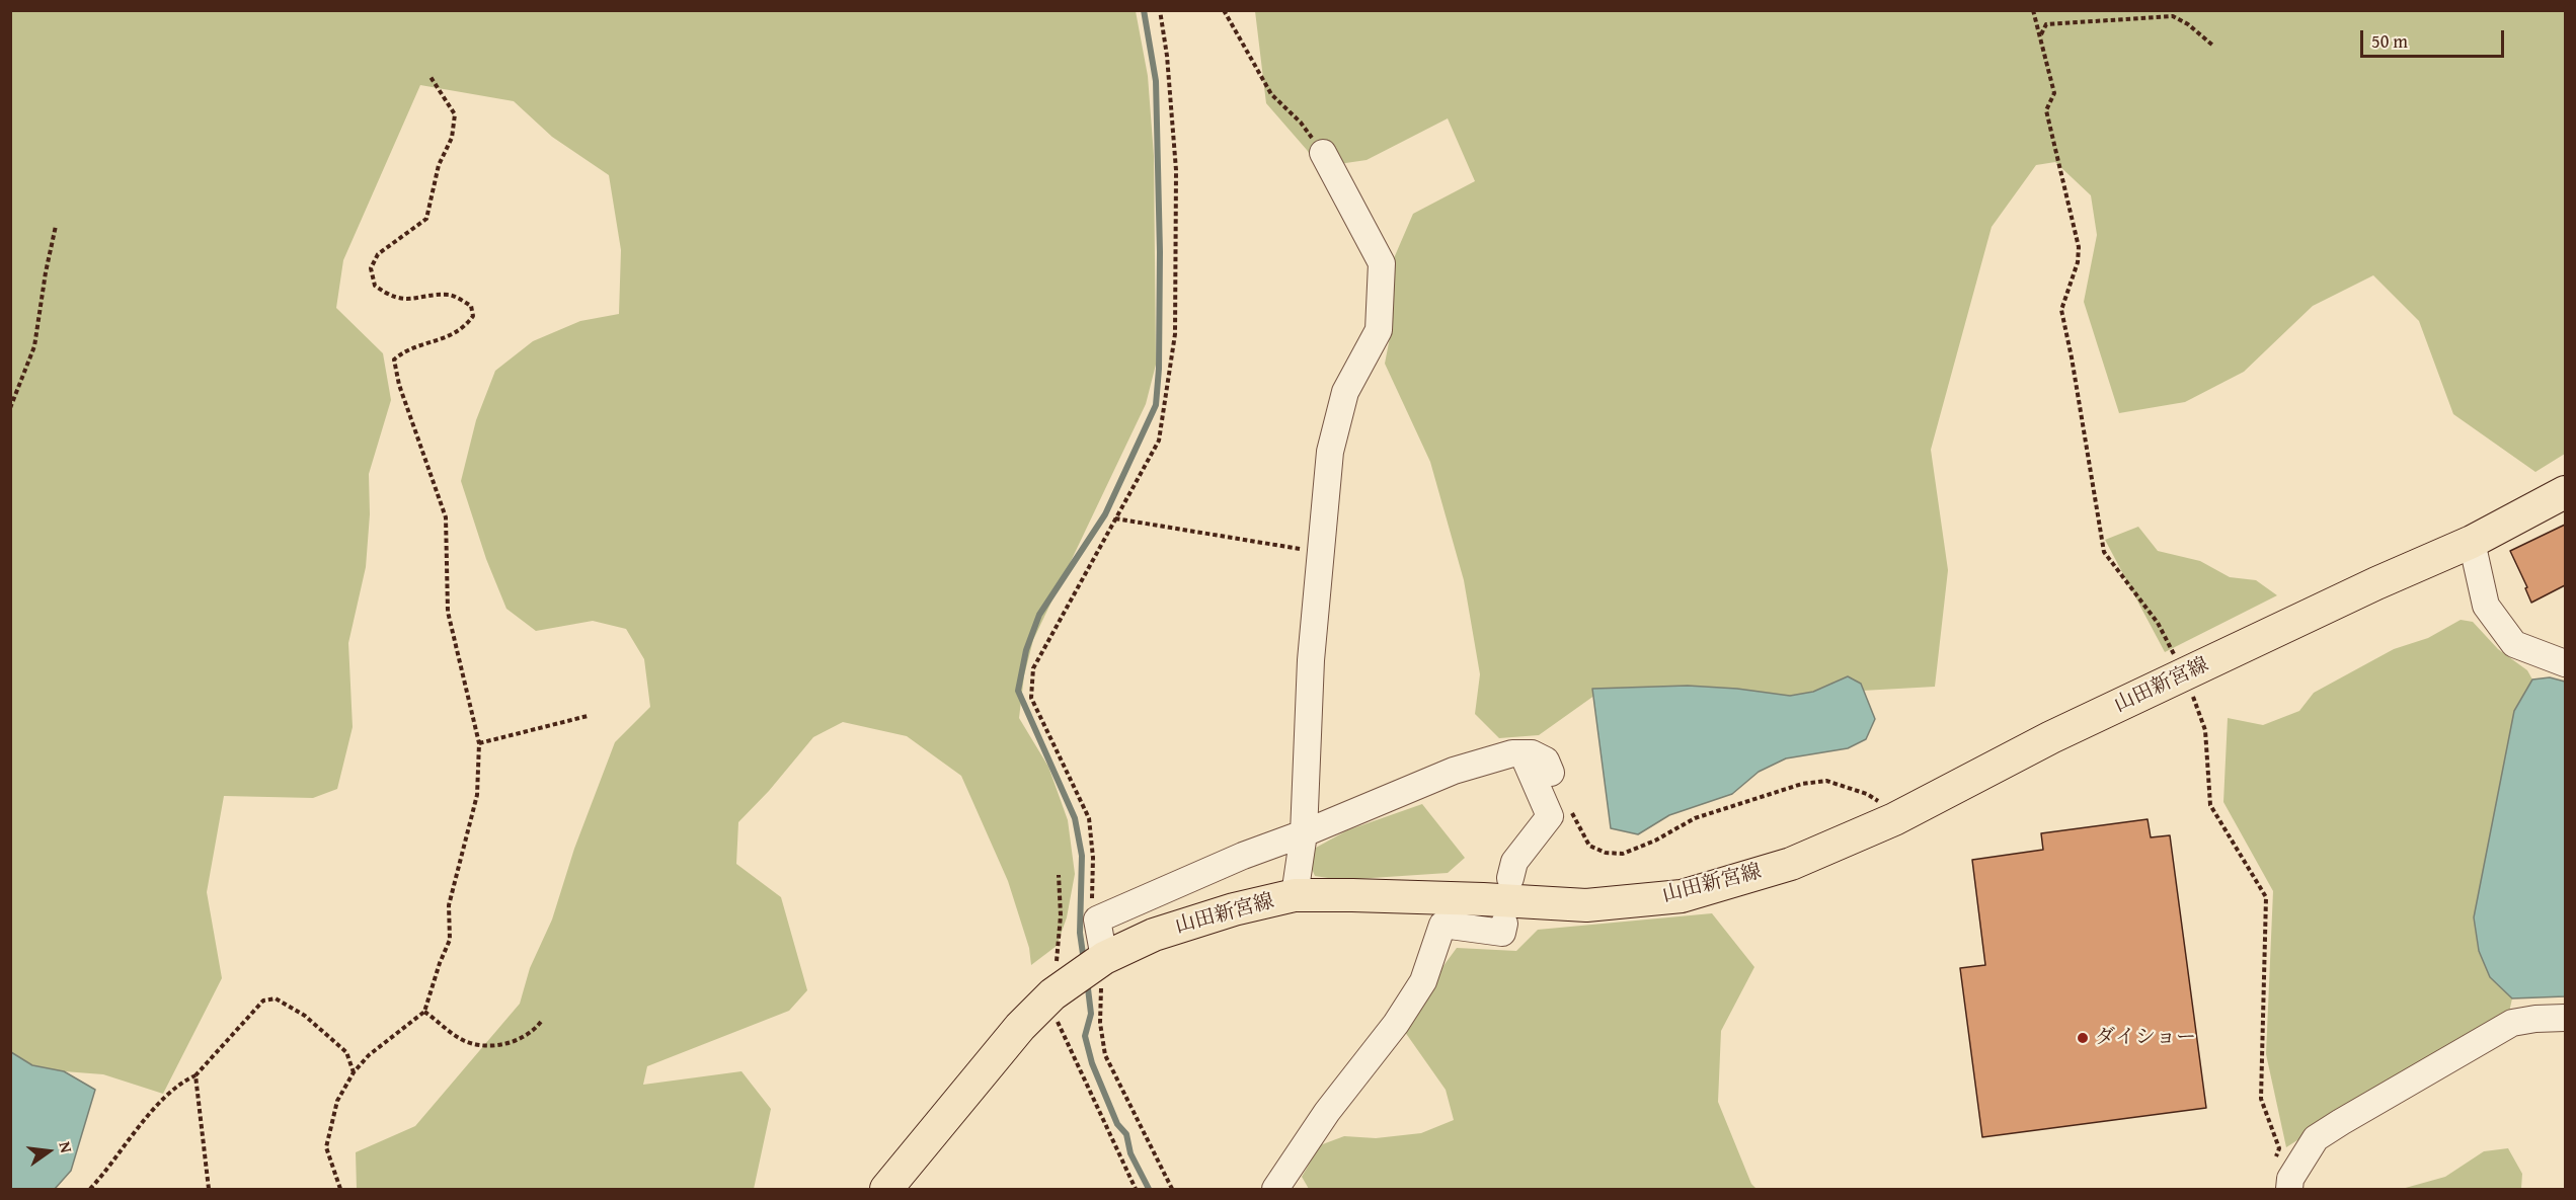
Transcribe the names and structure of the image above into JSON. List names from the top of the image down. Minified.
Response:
{"streets":{"main road":["山田新宮線"]},"places":["ダイショー"],"scale_bar":"50 m","north":"right"}
